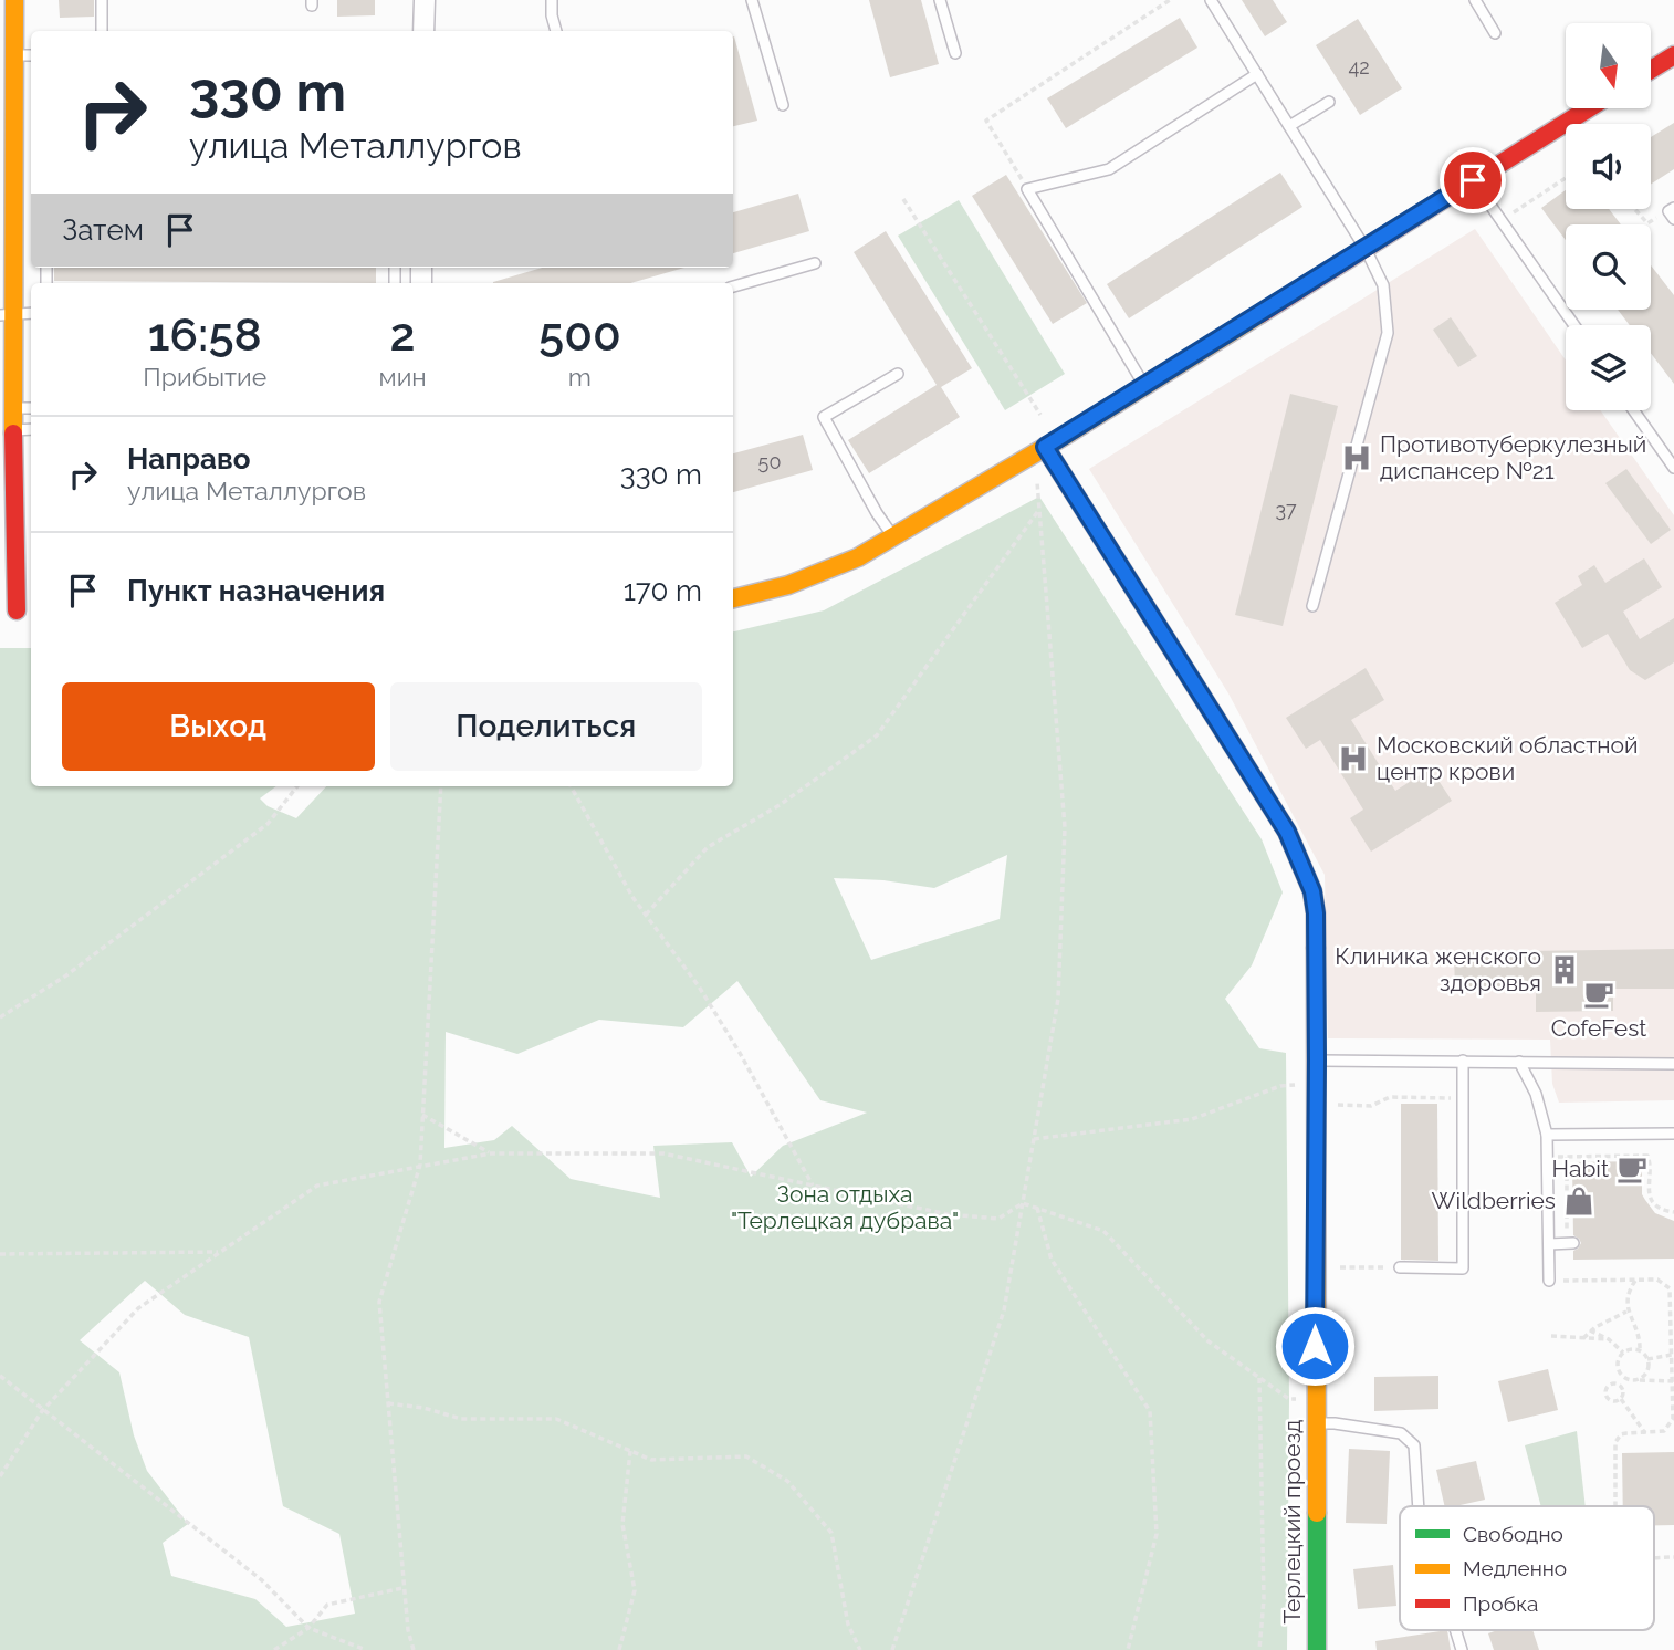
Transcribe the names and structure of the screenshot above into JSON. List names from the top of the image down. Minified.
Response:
{"streets":{"street":["Терлецкий проезд"]},"parks":["Зона отдыха \"Терлецкая дубрава\""],"places":{"hospital":["Противотуберкулезный диспансер №21","Московский областной центр крови"],"building":["Клиника женского здоровья"],"cafe":["CofeFest","Habit"],"shop":["Wildberries"]},"house_numbers":["42","50","37"],"legend":["Свободно","Медленно","Пробка"],"north":"bottom","page":{"turn":["330 m","улица Металлургов"],"then":"Затем","eta":["16:58","Прибытие","2","мин","500","m"],"list":[{"name":"Направо","note":"улица Металлургов","value":"330 m"},{"name":"Пункт назначения","value":"170 m"}],"buttons":["Выход","Поделиться"]}}
